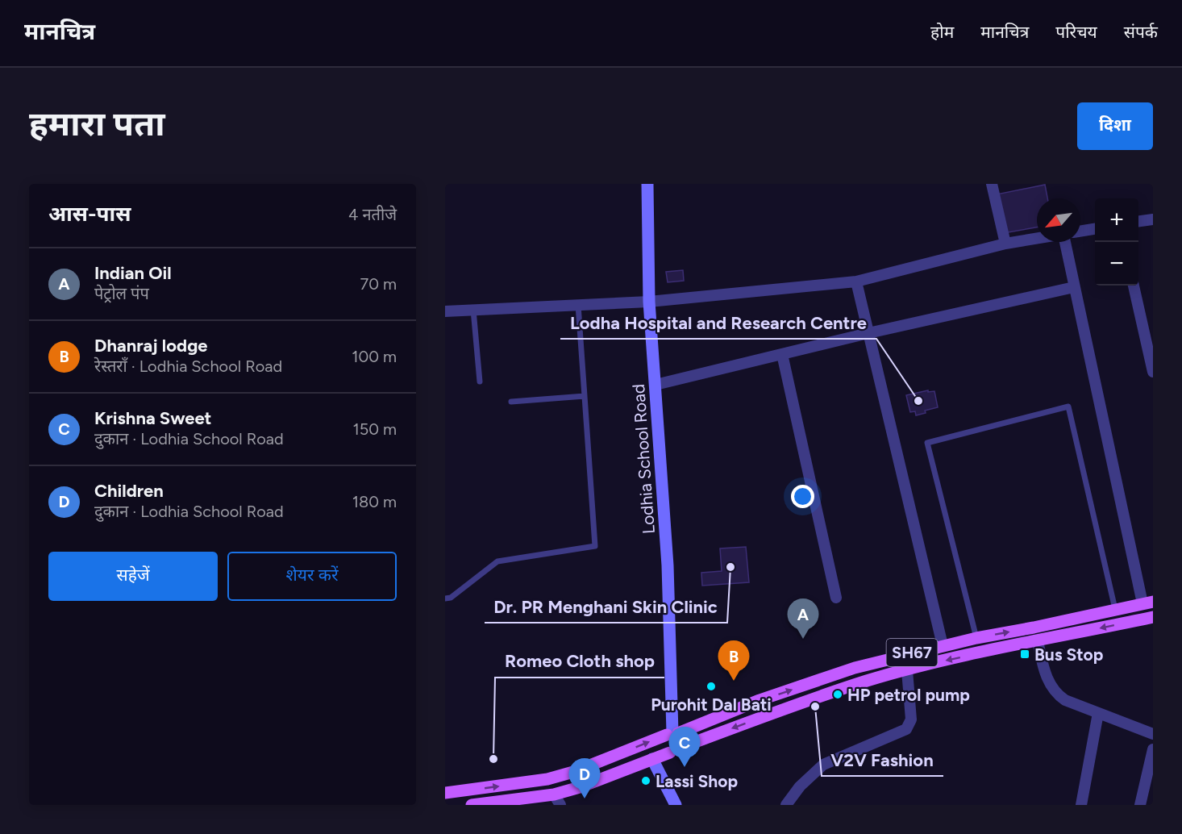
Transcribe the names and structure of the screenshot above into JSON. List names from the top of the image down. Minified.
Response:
{"streets":{"main road":["SH67"],"street":["Lodhia School Road"]},"crossings":[["Lodhia School Road","SH67"]],"places":{"other":["Lodha Hospital and Research Centre","Dr. PR Menghani Skin Clinic","Purohit Dal Bati","HP petrol pump","V2V Fashion","Romeo Cloth shop","Lassi Shop"],"transit":["Bus Stop"]},"north":"bottom left","page":{"header":"मानचित्र","nav":["होम","मानचित्र","परिचय","संपर्क"],"buttons":["दिशा",["सहेजें","शेयर करें"]],"title":"हमारा पता","heading":["आस-पास","4 नतीजे"],"map_buttons":["+","−"],"list":[{"mark":"A","name":"Indian Oil","note":"पेट्रोल पंप","value":"70 m"},{"mark":"B","name":"Dhanraj lodge","note":"रेस्तराँ · Lodhia School Road","value":"100 m"},{"mark":"C","name":"Krishna Sweet","note":"दुकान · Lodhia School Road","value":"150 m"},{"mark":"D","name":"Children","note":"दुकान · Lodhia School Road","value":"180 m"}],"pins":["A","B","C","D"]}}
